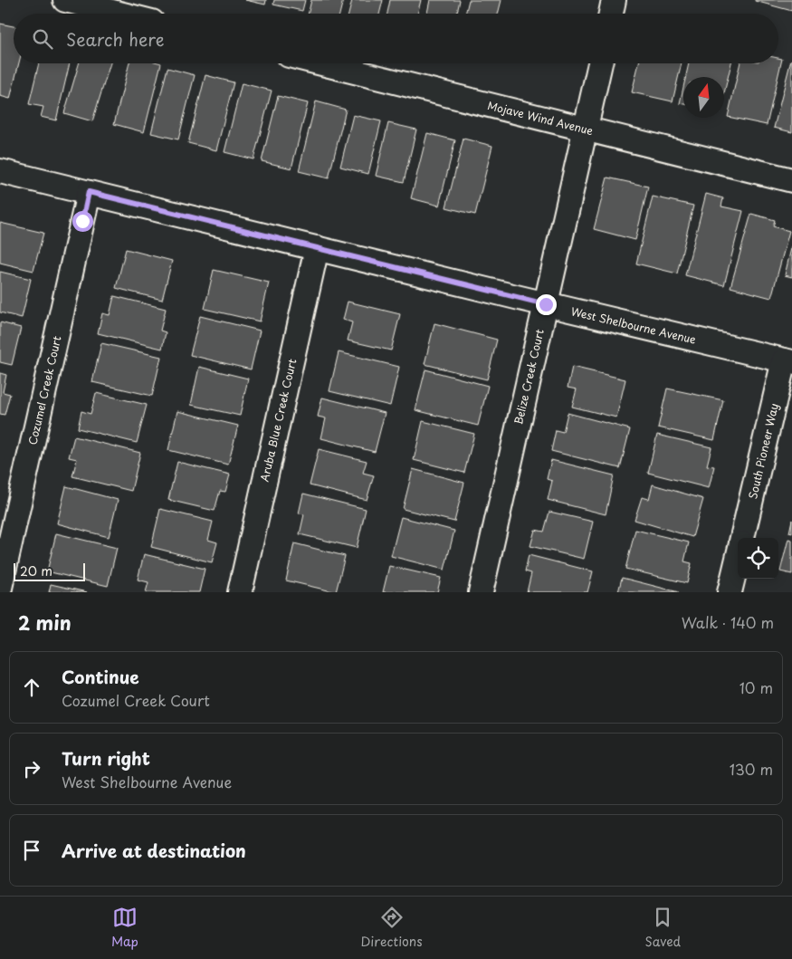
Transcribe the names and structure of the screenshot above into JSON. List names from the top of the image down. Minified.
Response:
{"streets":{"street":["Mojave Wind Avenue","West Shelbourne Avenue","Belize Creek Court","Cozumel Creek Court","Aruba Blue Creek Court","South Pioneer Way"]},"crossings":[["Mojave Wind Avenue","Belize Creek Court"],["West Shelbourne Avenue","Belize Creek Court"],["West Shelbourne Avenue","Cozumel Creek Court"],["West Shelbourne Avenue","Aruba Blue Creek Court"],["West Shelbourne Avenue","South Pioneer Way"]],"scale_bar":"20 m","north":"top","page":{"search":"Search here","scale":"20 m","heading":["2 min","Walk · 140 m"],"list":[["Continue","Cozumel Creek Court","10 m"],["Turn right","West Shelbourne Avenue","130 m"],"Arrive at destination"],"nav":["Map","Directions","Saved"]}}
